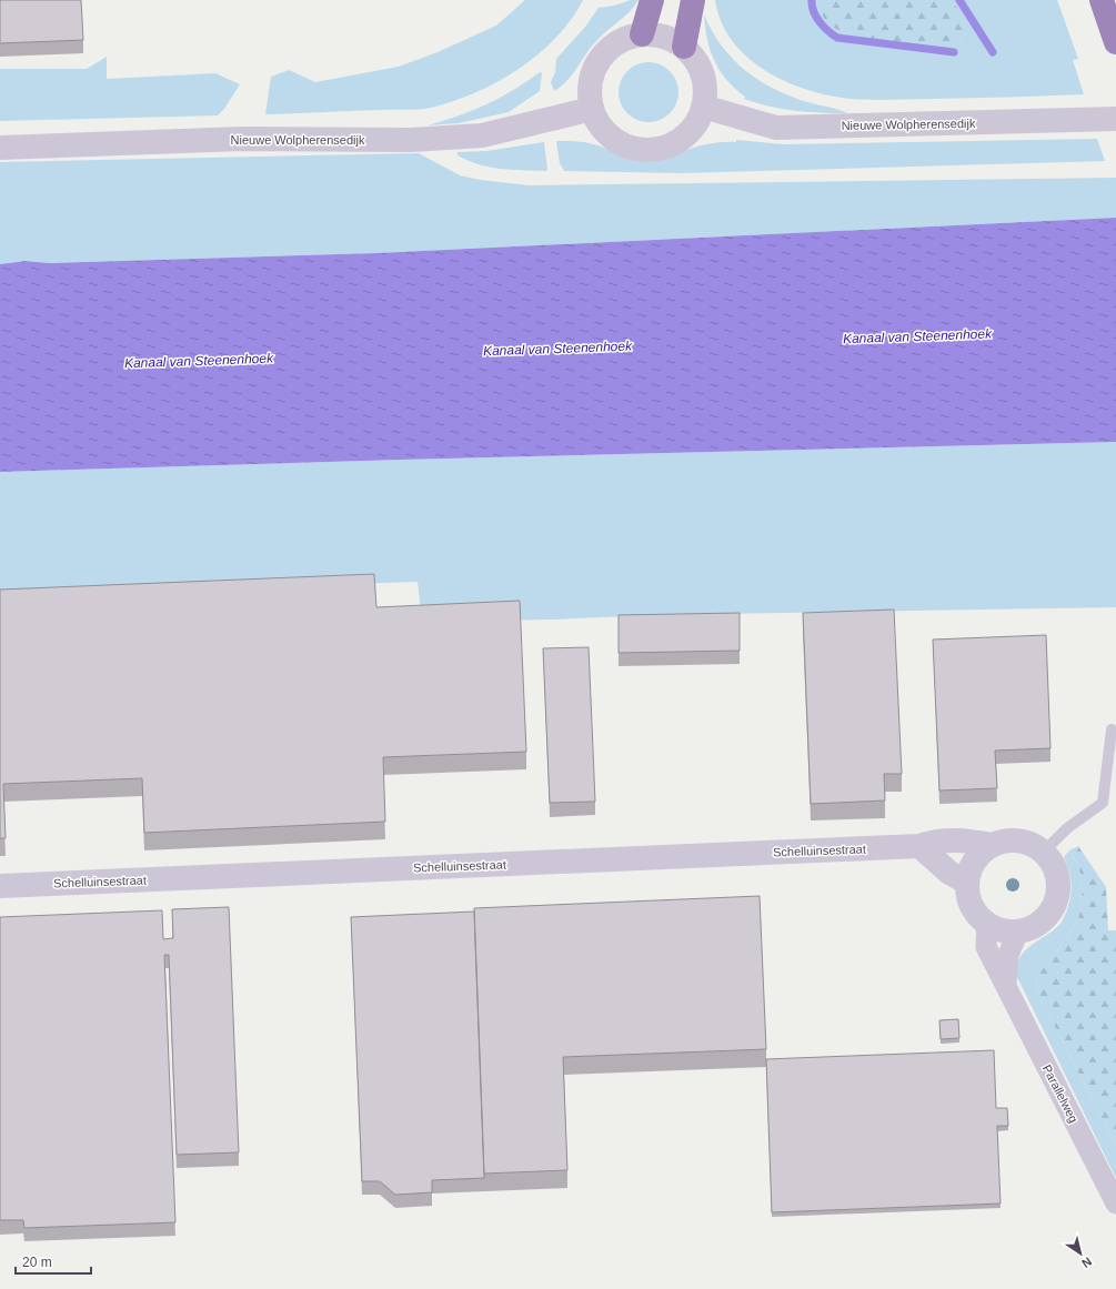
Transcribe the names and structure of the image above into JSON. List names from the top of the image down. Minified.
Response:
{"streets":{"street":["Nieuwe Wolpherensedijk","Schelluinsestraat","Parallelweg"]},"crossings":[["Schelluinsestraat","Parallelweg"]],"water":["Kanaal van Steenenhoek"],"scale_bar":"20 m","north":"bottom right"}
